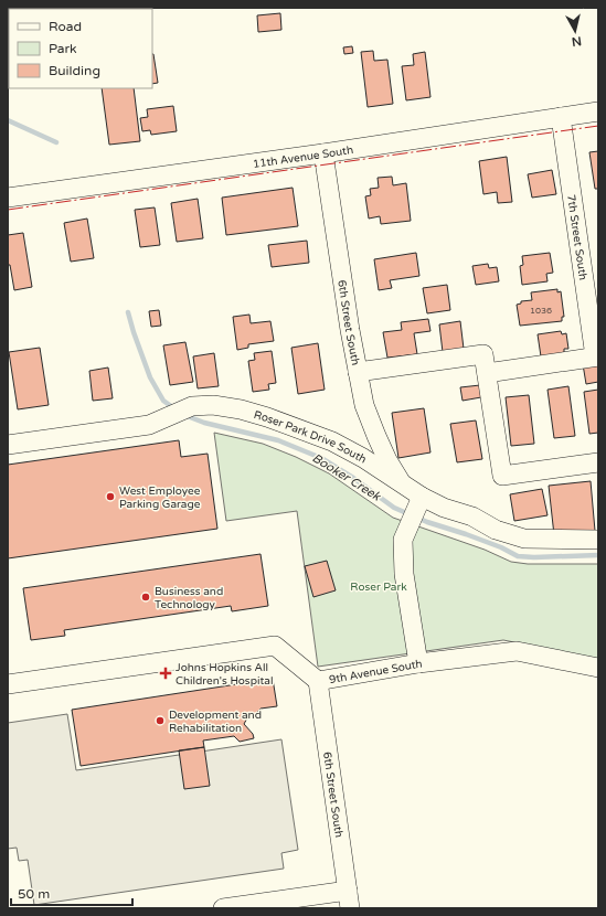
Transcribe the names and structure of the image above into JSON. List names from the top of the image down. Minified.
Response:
{"streets":{"street":["11th Avenue South","7th Street South","6th Street South","Roser Park Drive South","9th Avenue South"]},"crossings":[["11th Avenue South","7th Street South"],["11th Avenue South","6th Street South"],["6th Street South","Roser Park Drive South"],["6th Street South","9th Avenue South"]],"water":["Booker Creek"],"parks":["Roser Park"],"places":{"other":["West Employee Parking Garage","Business and Technology","Development and Rehabilitation"],"health":["Johns Hopkins All Children's Hospital"]},"house_numbers":["1036"],"legend":["Road","Park","Building"],"scale_bar":"50 m","north":"bottom"}
